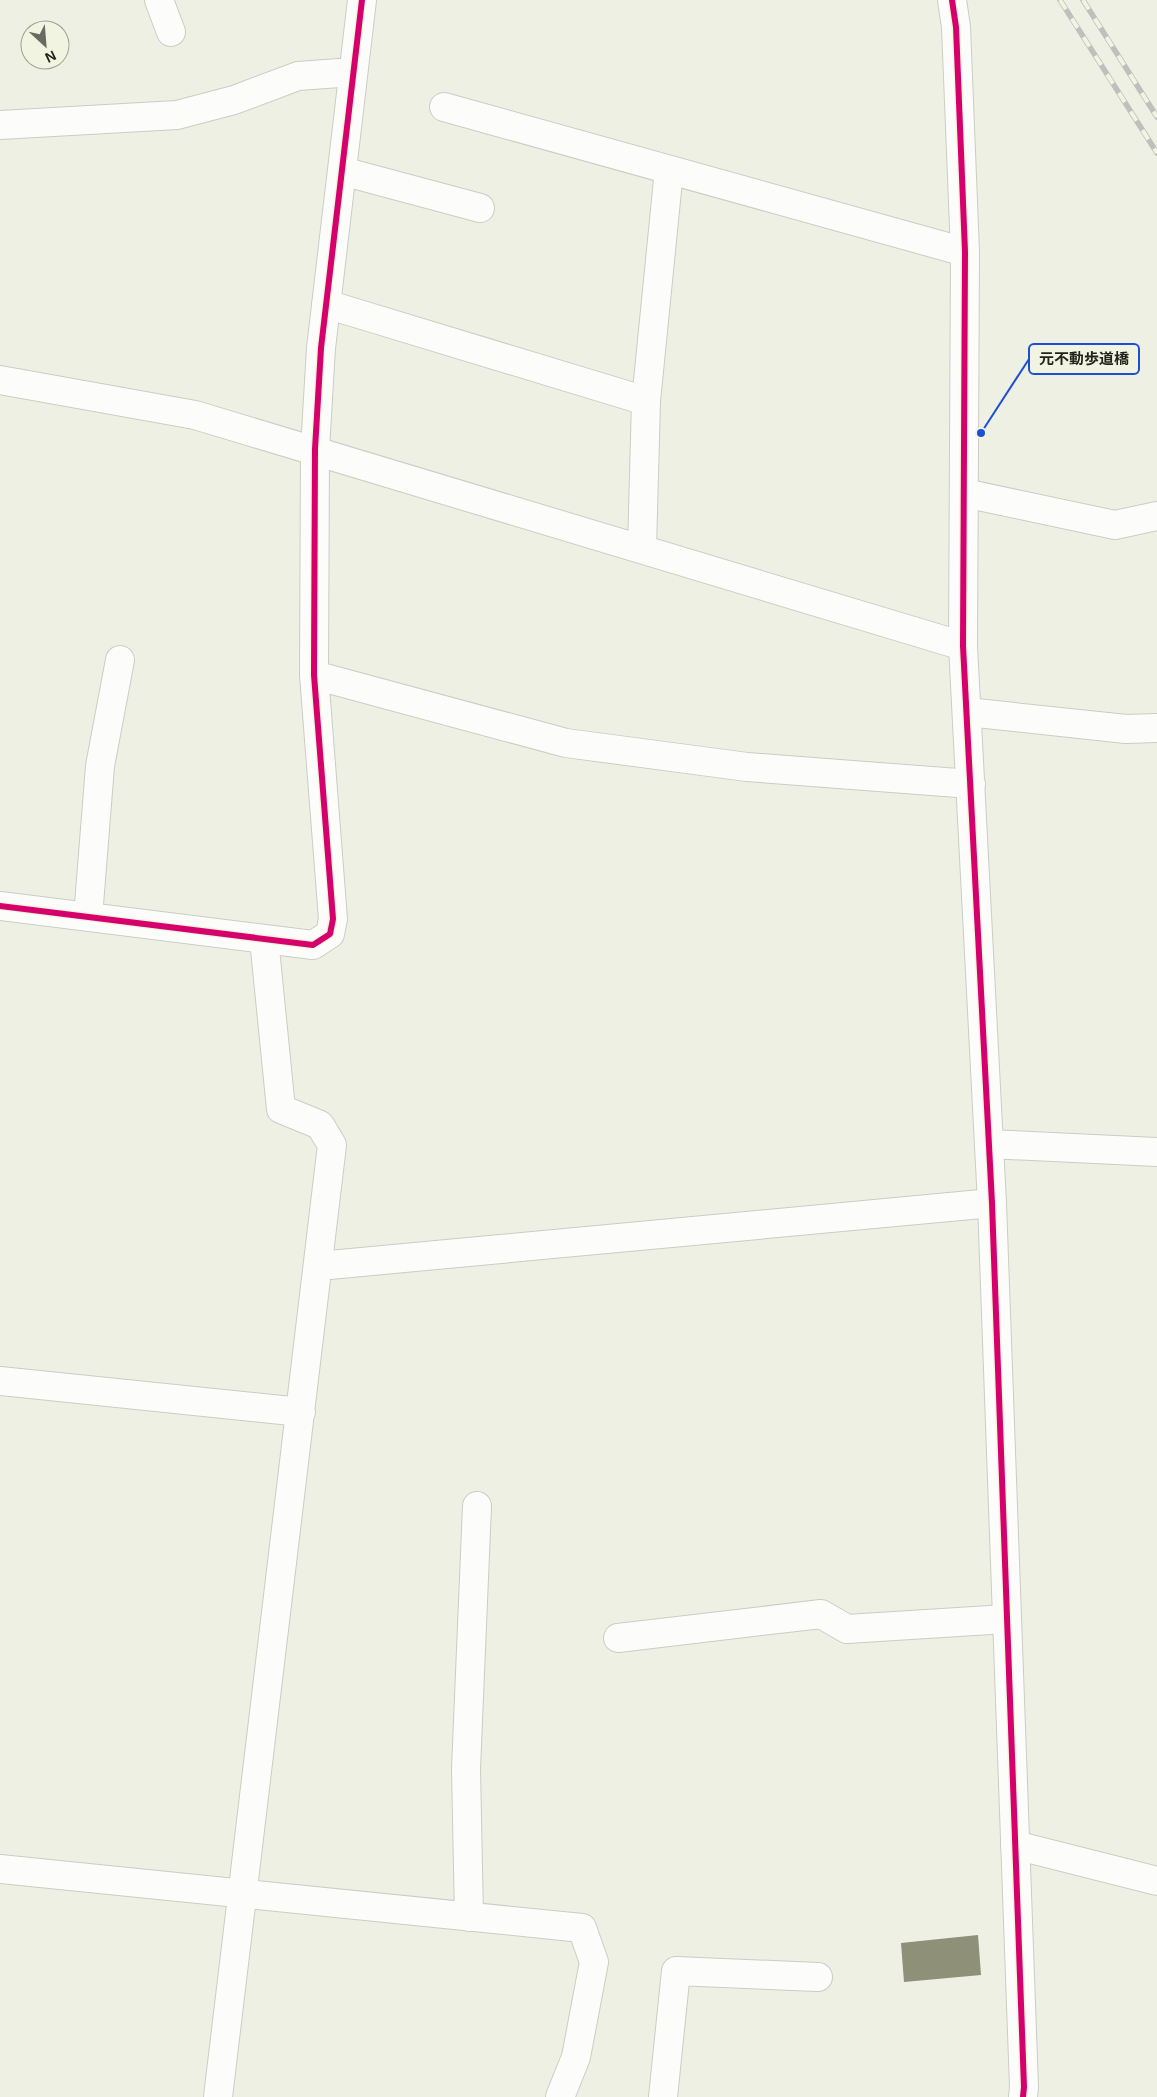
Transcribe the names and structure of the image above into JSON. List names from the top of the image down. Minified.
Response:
{"places":["元不動歩道橋"],"north":"bottom right"}
